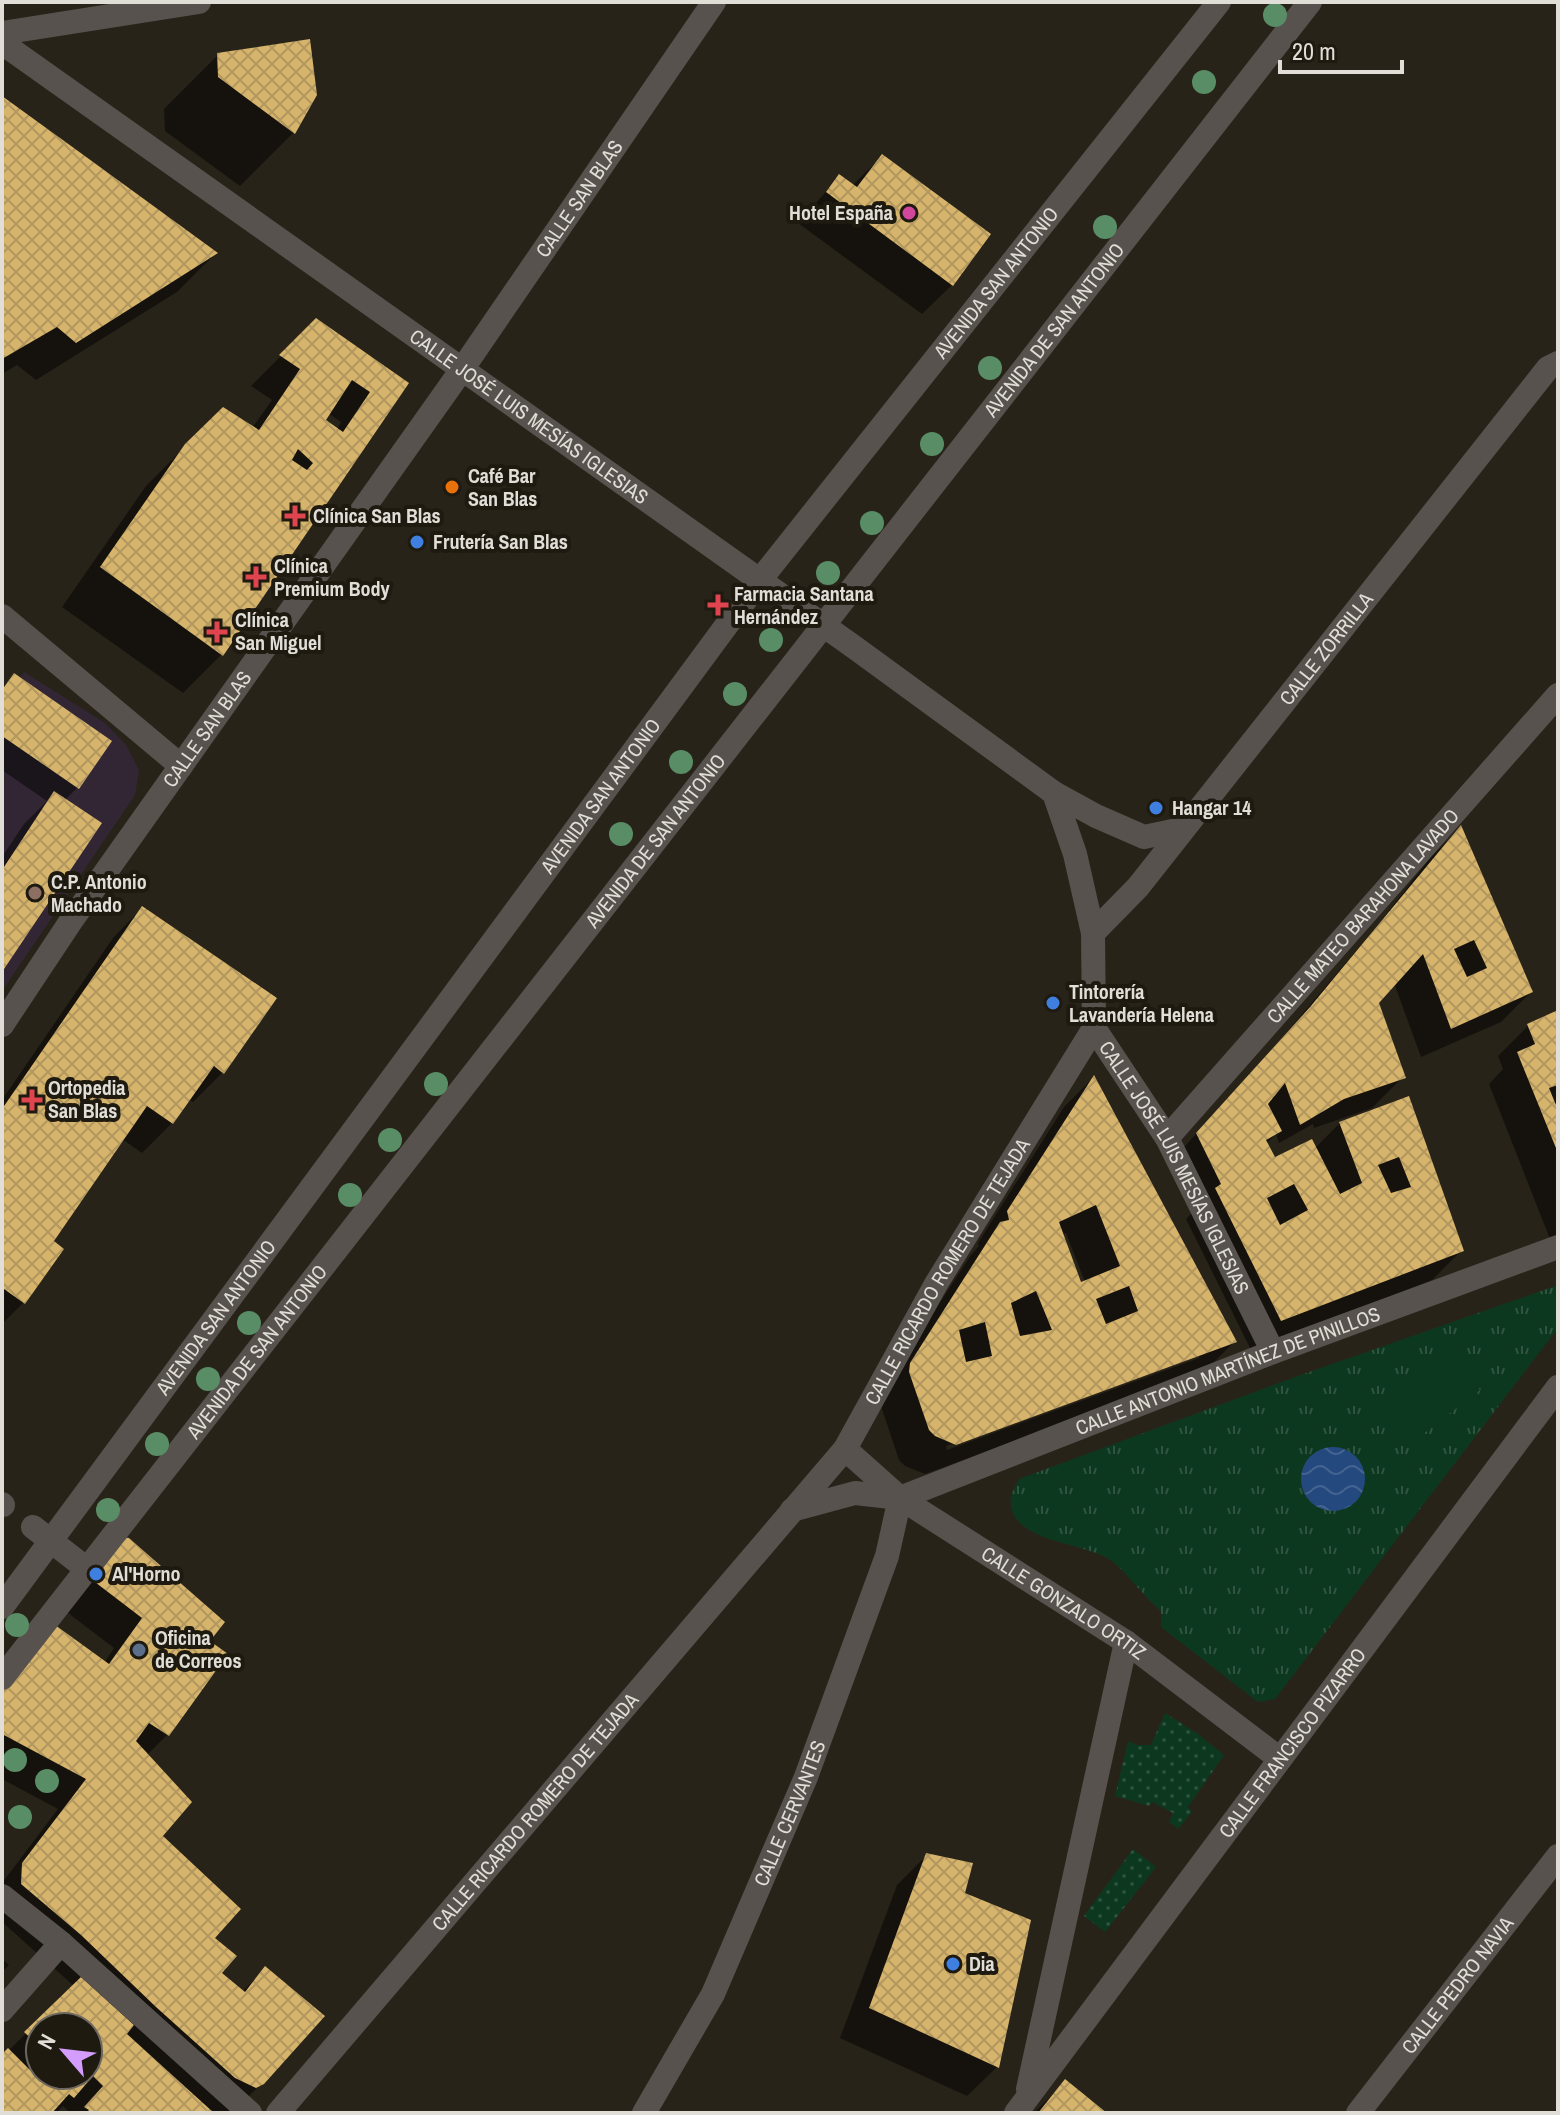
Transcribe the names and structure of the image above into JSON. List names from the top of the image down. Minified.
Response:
{"streets":{"street":["CALLE SAN BLAS","AVENIDA SAN ANTONIO","AVENIDA DE SAN ANTONIO","CALLE JOSÉ LUIS MESÍAS IGLESIAS","CALLE ZORRILLA","CALLE MATEO BARAHONA LAVADO","CALLE RICARDO ROMERO DE TEJADA","CALLE ANTONIO MARTÍNEZ DE PINILLOS","CALLE GONZALO ORTIZ","CALLE FRANCISCO PIZARRO","CALLE CERVANTES","CALLE PEDRO NAVIA"]},"crossings":[["CALLE SAN BLAS","CALLE JOSÉ LUIS MESÍAS IGLESIAS"],["AVENIDA SAN ANTONIO","CALLE JOSÉ LUIS MESÍAS IGLESIAS"],["AVENIDA DE SAN ANTONIO","CALLE JOSÉ LUIS MESÍAS IGLESIAS"],["CALLE JOSÉ LUIS MESÍAS IGLESIAS","CALLE ZORRILLA"],["CALLE JOSÉ LUIS MESÍAS IGLESIAS","CALLE MATEO BARAHONA LAVADO"],["CALLE JOSÉ LUIS MESÍAS IGLESIAS","CALLE RICARDO ROMERO DE TEJADA"],["CALLE JOSÉ LUIS MESÍAS IGLESIAS","CALLE ANTONIO MARTÍNEZ DE PINILLOS"],["CALLE RICARDO ROMERO DE TEJADA","CALLE GONZALO ORTIZ"],["CALLE ANTONIO MARTÍNEZ DE PINILLOS","CALLE GONZALO ORTIZ"],["CALLE ANTONIO MARTÍNEZ DE PINILLOS","CALLE CERVANTES"],["CALLE GONZALO ORTIZ","CALLE FRANCISCO PIZARRO"],["CALLE GONZALO ORTIZ","CALLE CERVANTES"]],"places":{"other":["Hotel España","Café Bar San Blas","Frutería San Blas","Hangar 14","C.P. Antonio Machado","Tintorería Lavandería Helena","Al'Horno","Oficina de Correos","Dia"],"health":["Clínica San Blas","Clínica Premium Body","Farmacia Santana Hernández","Clínica San Miguel","Ortopedia San Blas"]},"scale_bar":"20 m","north":"top left"}
